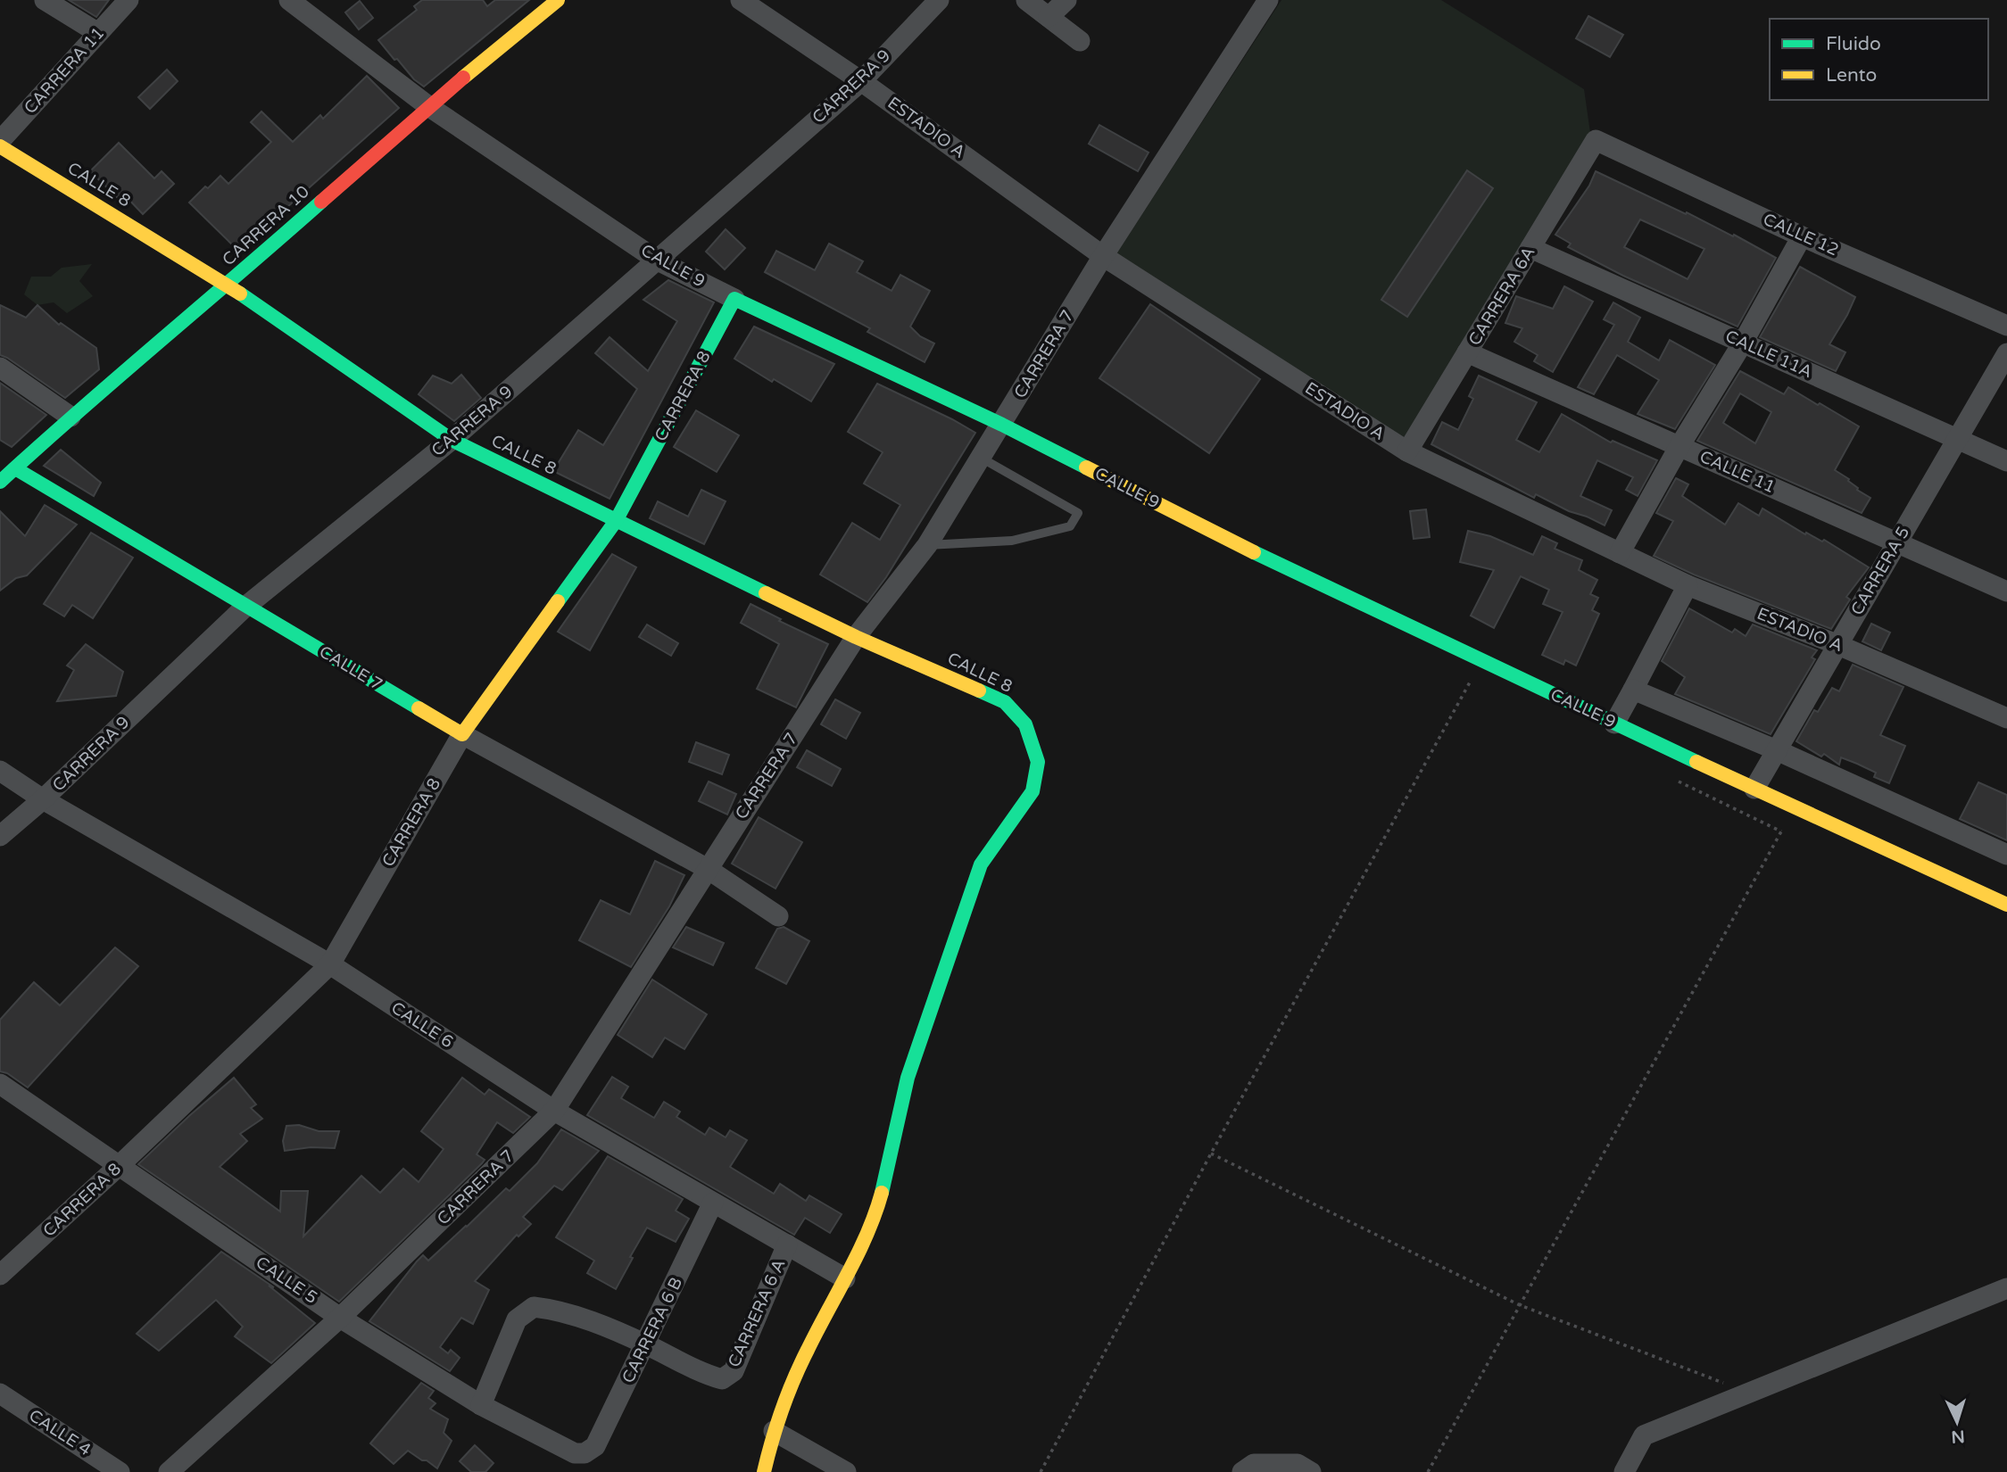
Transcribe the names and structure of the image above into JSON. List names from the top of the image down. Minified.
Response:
{"streets":{"street":["CARRERA 11","CARRERA 9","ESTADIO A","CALLE 8","CARRERA 10","CALLE 12","CALLE 9","CARRERA 6A","CARRERA 7","CALLE 11A","CARRERA 8","CALLE 11","CARRERA 5","CALLE 7","CALLE 6","CALLE 5","CARRERA 6 A","CARRERA 6 B","CALLE 4"]},"crossings":[["CARRERA 9","ESTADIO A"],["CARRERA 9","CALLE 8"],["CARRERA 9","CALLE 9"],["CARRERA 9","CALLE 7"],["CARRERA 9","CALLE 6"],["ESTADIO A","CARRERA 6A"],["ESTADIO A","CARRERA 7"],["ESTADIO A","CARRERA 5"],["CALLE 8","CARRERA 10"],["CALLE 8","CARRERA 7"],["CALLE 8","CARRERA 8"],["CALLE 8","CALLE 6"],["CARRERA 10","CALLE 9"],["CARRERA 10","CALLE 7"],["CALLE 12","CARRERA 6A"],["CALLE 9","CARRERA 7"],["CALLE 9","CARRERA 8"],["CALLE 9","CARRERA 5"],["CARRERA 6A","CALLE 11A"],["CARRERA 6A","CALLE 11"],["CARRERA 7","CALLE 7"],["CARRERA 7","CALLE 6"],["CARRERA 7","CALLE 5"],["CALLE 11A","CARRERA 5"],["CARRERA 8","CALLE 7"],["CARRERA 8","CALLE 6"],["CARRERA 8","CALLE 5"],["CALLE 11","CARRERA 5"],["CALLE 6","CARRERA 6 A"],["CALLE 6","CARRERA 6 B"],["CALLE 5","CARRERA 6 B"],["CARRERA 6 A","CARRERA 6 B"]],"legend":["Fluido","Lento"],"north":"bottom"}
